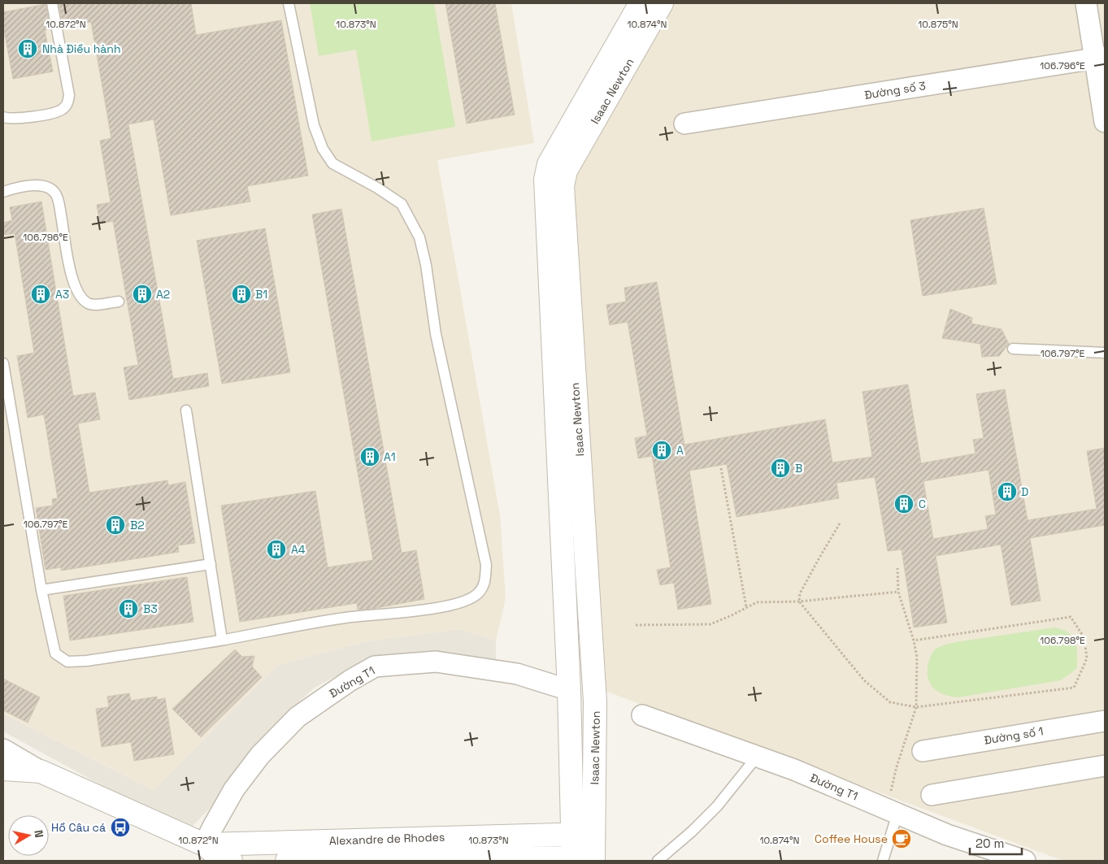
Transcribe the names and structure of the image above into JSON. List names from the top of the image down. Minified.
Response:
{"streets":{"street":["Đường số 3","Isaac Newton","Đường T1","Đường số 1","Alexandre de Rhodes"]},"crossings":[["Isaac Newton","Đường T1"],["Isaac Newton","Alexandre de Rhodes"],["Đường T1","Alexandre de Rhodes"]],"places":{"building":["Nhà Điều hành","A3","A2","B1","A","A1","B","D","C","B2","A4","B3"],"bus stop":["Hồ Câu cá"],"cafe":["Coffee House"]},"scale_bar":"20 m","north":"right","coordinates":["10.872°N","10.873°N","10.874°N","10.875°N","106.796°E","106.797°E","106.798°E"]}
